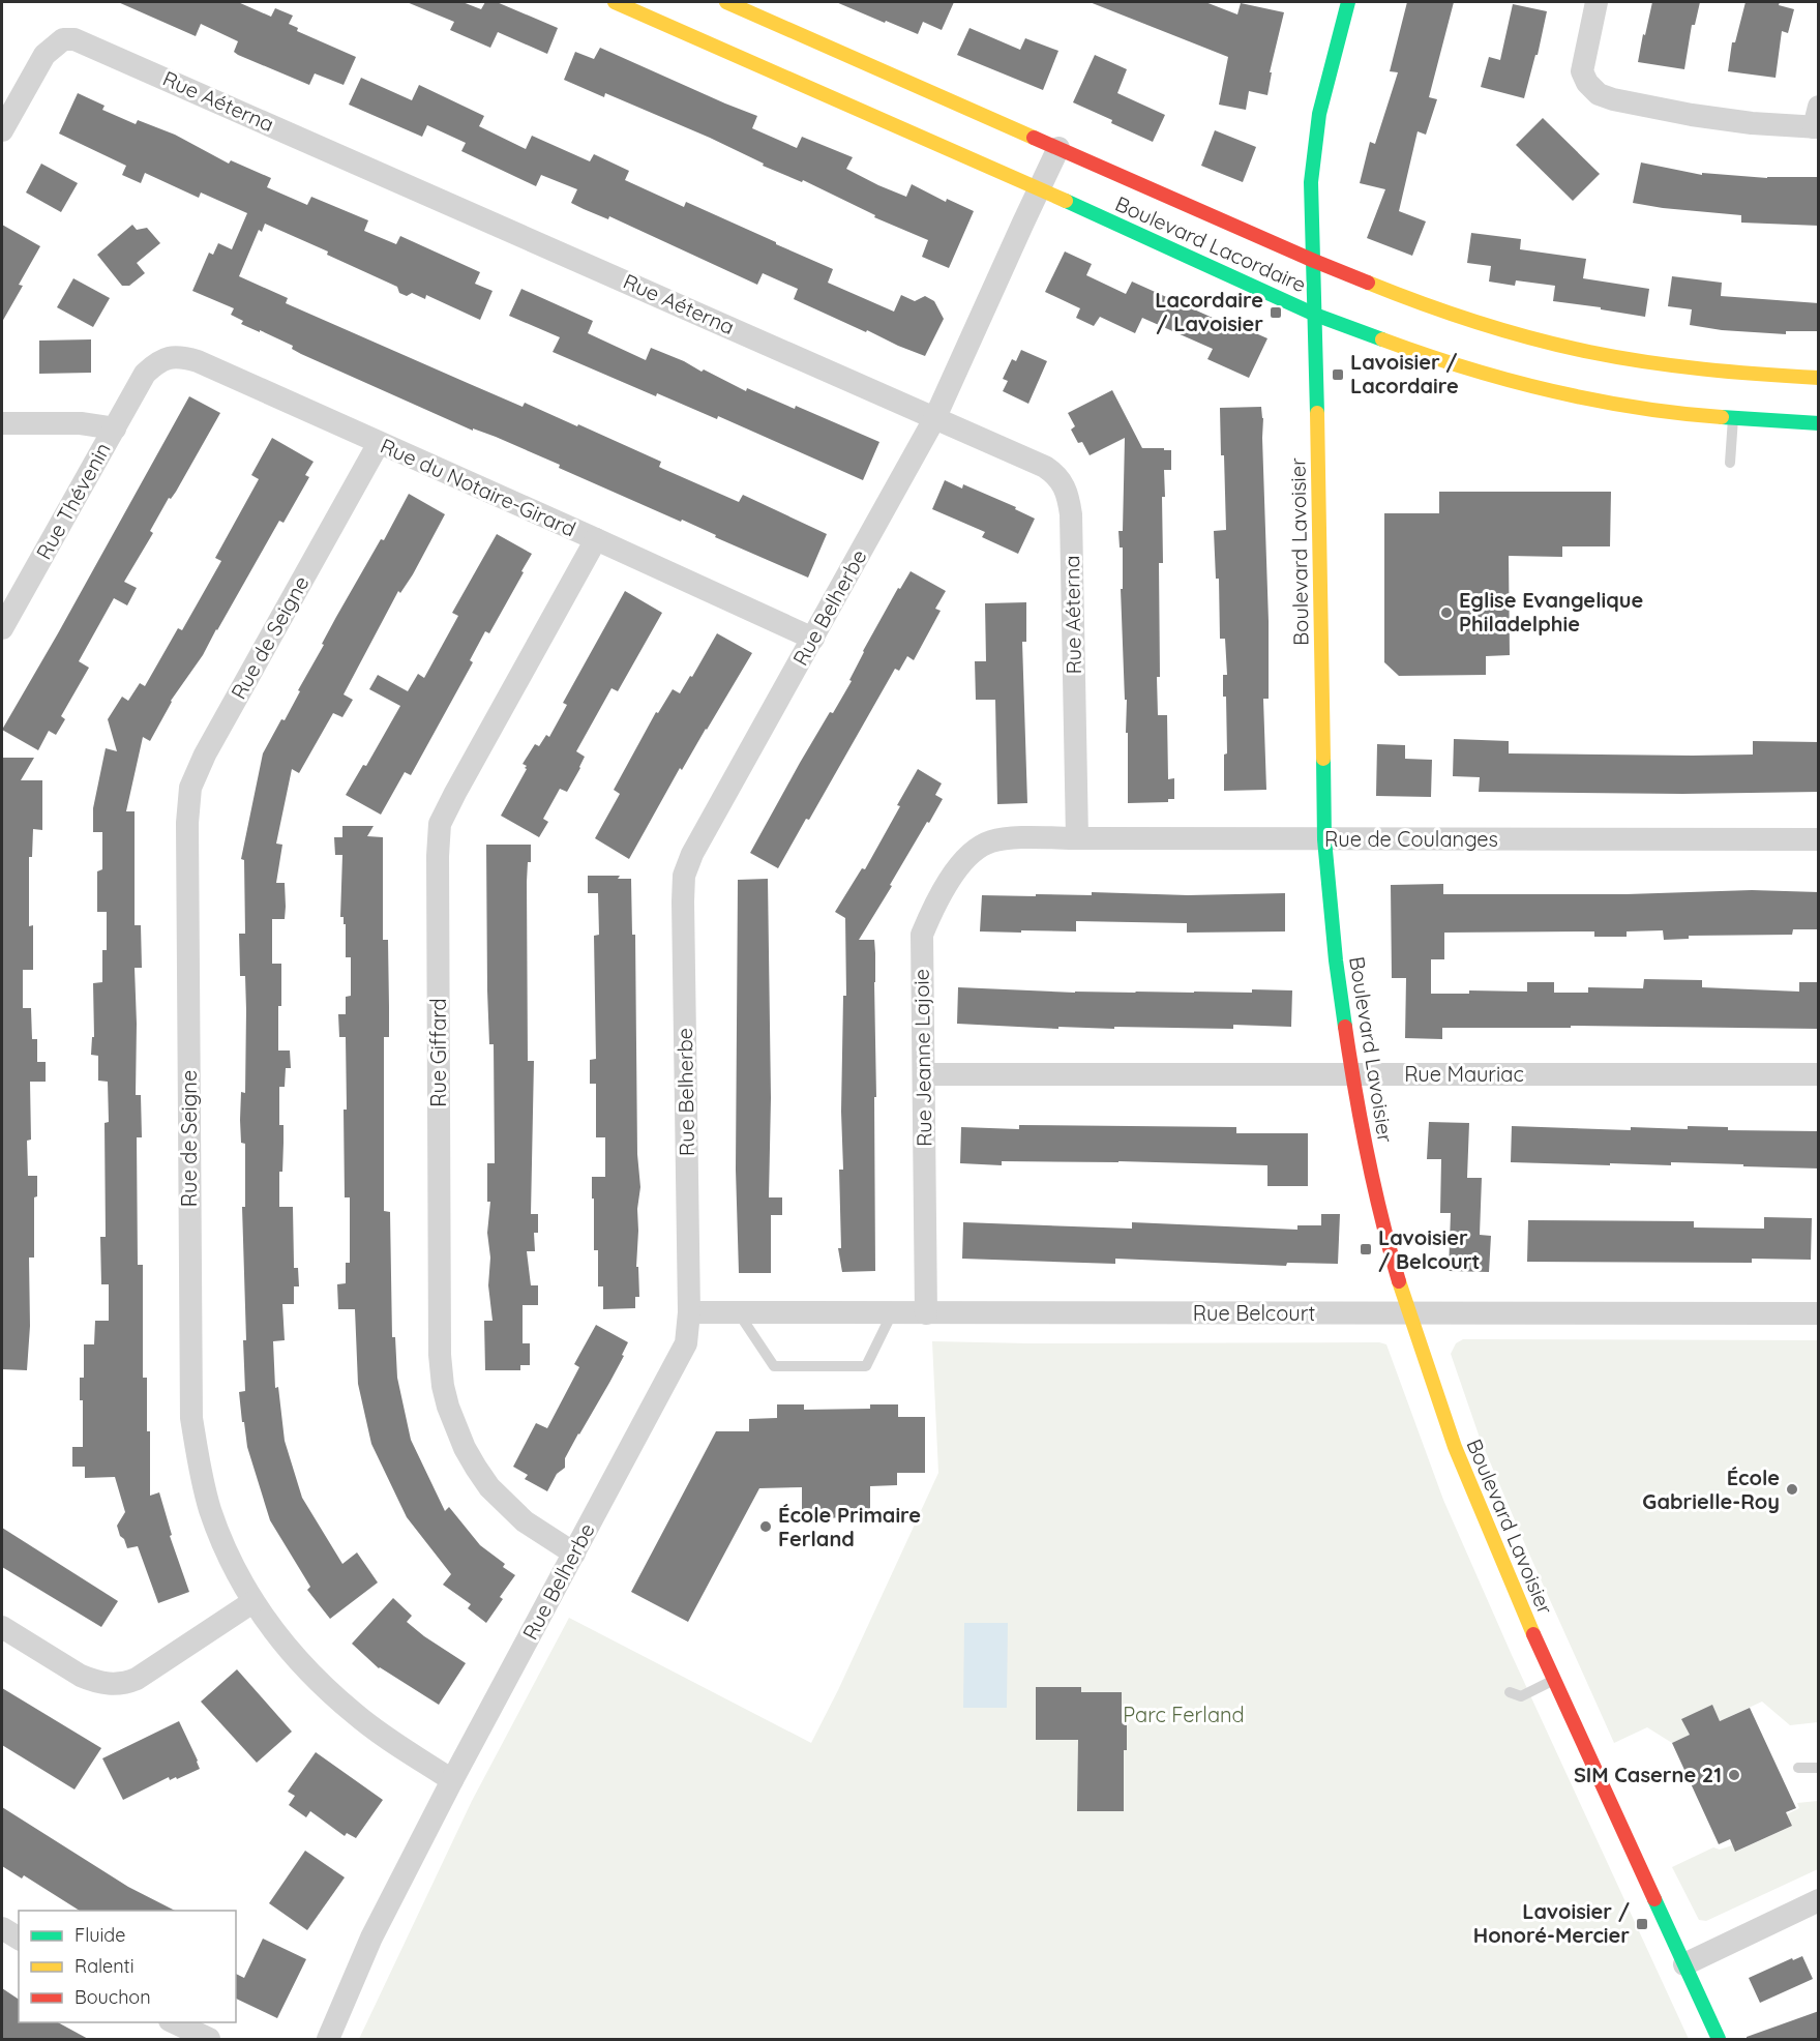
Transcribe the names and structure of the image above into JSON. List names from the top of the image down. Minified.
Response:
{"streets":{"main road":["Boulevard Lacordaire","Boulevard Lavoisier"],"street":["Rue Aéterna","Rue du Notaire-Girard","Rue Thévenin","Rue Belherbe","Rue de Seigne","Rue de Coulanges","Rue Giffard","Rue Jeanne Lajoie","Rue Mauriac","Rue Belcourt"]},"crossings":[["Rue Aéterna","Rue Belherbe"],["Rue Aéterna","Rue de Coulanges"],["Boulevard Lacordaire","Boulevard Lavoisier"],["Boulevard Lacordaire","Rue Belherbe"],["Rue du Notaire-Girard","Rue Thévenin"],["Rue du Notaire-Girard","Rue Belherbe"],["Rue du Notaire-Girard","Rue de Seigne"],["Rue du Notaire-Girard","Rue Giffard"],["Boulevard Lavoisier","Rue de Coulanges"],["Boulevard Lavoisier","Rue Mauriac"],["Boulevard Lavoisier","Rue Belcourt"],["Rue Belherbe","Rue de Seigne"],["Rue Belherbe","Rue Giffard"],["Rue Belherbe","Rue Belcourt"],["Rue de Coulanges","Rue Jeanne Lajoie"],["Rue Jeanne Lajoie","Rue Mauriac"],["Rue Jeanne Lajoie","Rue Belcourt"]],"parks":["Parc Ferland"],"places":{"transit":["Lacordaire / Lavoisier","Lavoisier / Lacordaire","Lavoisier / Belcourt","Lavoisier / Honoré-Mercier"],"other":["Eglise Evangelique Philadelphie","École Gabrielle-Roy","École Primaire Ferland","SIM Caserne 21"]},"legend":["Fluide","Ralenti","Bouchon"]}
